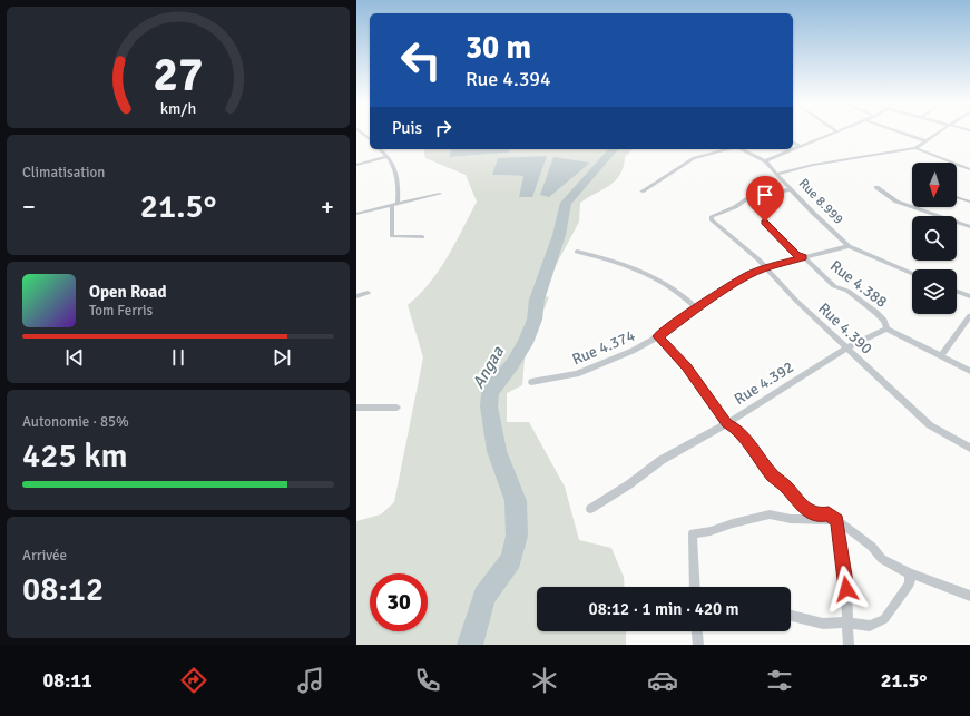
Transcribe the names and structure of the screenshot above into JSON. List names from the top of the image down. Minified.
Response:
{"streets":{"street":["Rue 8.999","Rue 4.388","Rue 4.390","Rue 4.374","Rue 4.392"]},"crossings":[["Rue 8.999","Rue 4.390"],["Rue 8.999","Rue 4.374"],["Rue 4.388","Rue 4.374"],["Rue 4.388","Rue 4.392"],["Rue 4.390","Rue 4.374"],["Rue 4.390","Rue 4.392"]],"water":["Angaa"],"north":"bottom","page":{"turn":["30 m","Rue 4.394"],"then":"Puis","tile":["Climatisation",["Autonomie · 85%","425 km"],["Arrivée","08:12"]],"heat":["−","21.5°","+"],"song":["Open Road","Tom Ferris"],"limit":"30","trip":"08:12 · 1 min · 420 m","tabs":["08:11","21.5°"],"gauge":["27","km/h"]}}
